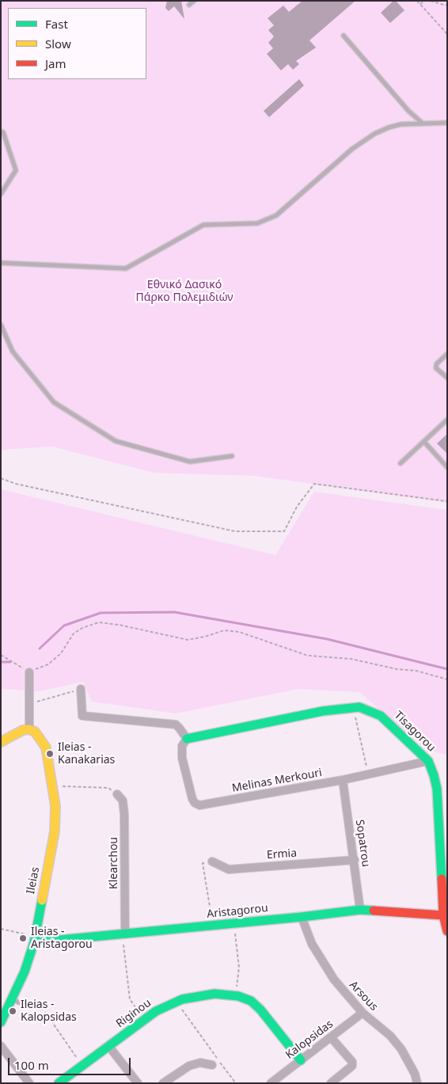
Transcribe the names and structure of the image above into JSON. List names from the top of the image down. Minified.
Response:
{"streets":{"street":["Tisagorou","Melinas Merkouri","Sopatrou","Ermia","Klearchou","Ileias","Aristagorou","Arsous","Riginou","Kalopsidas"]},"crossings":[["Tisagorou","Melinas Merkouri"],["Tisagorou","Aristagorou"],["Melinas Merkouri","Sopatrou"],["Sopatrou","Ermia"],["Sopatrou","Aristagorou"],["Klearchou","Aristagorou"],["Ileias","Aristagorou"],["Aristagorou","Arsous"],["Arsous","Kalopsidas"],["Riginou","Kalopsidas"]],"parks":["Εθνικό Δασικό Πάρκο Πολεμιδιών"],"places":["Ileias - Kanakarias","Ileias - Aristagorou","Ileias - Kalopsidas"],"legend":["Fast","Slow","Jam"],"scale_bar":"100 m"}
